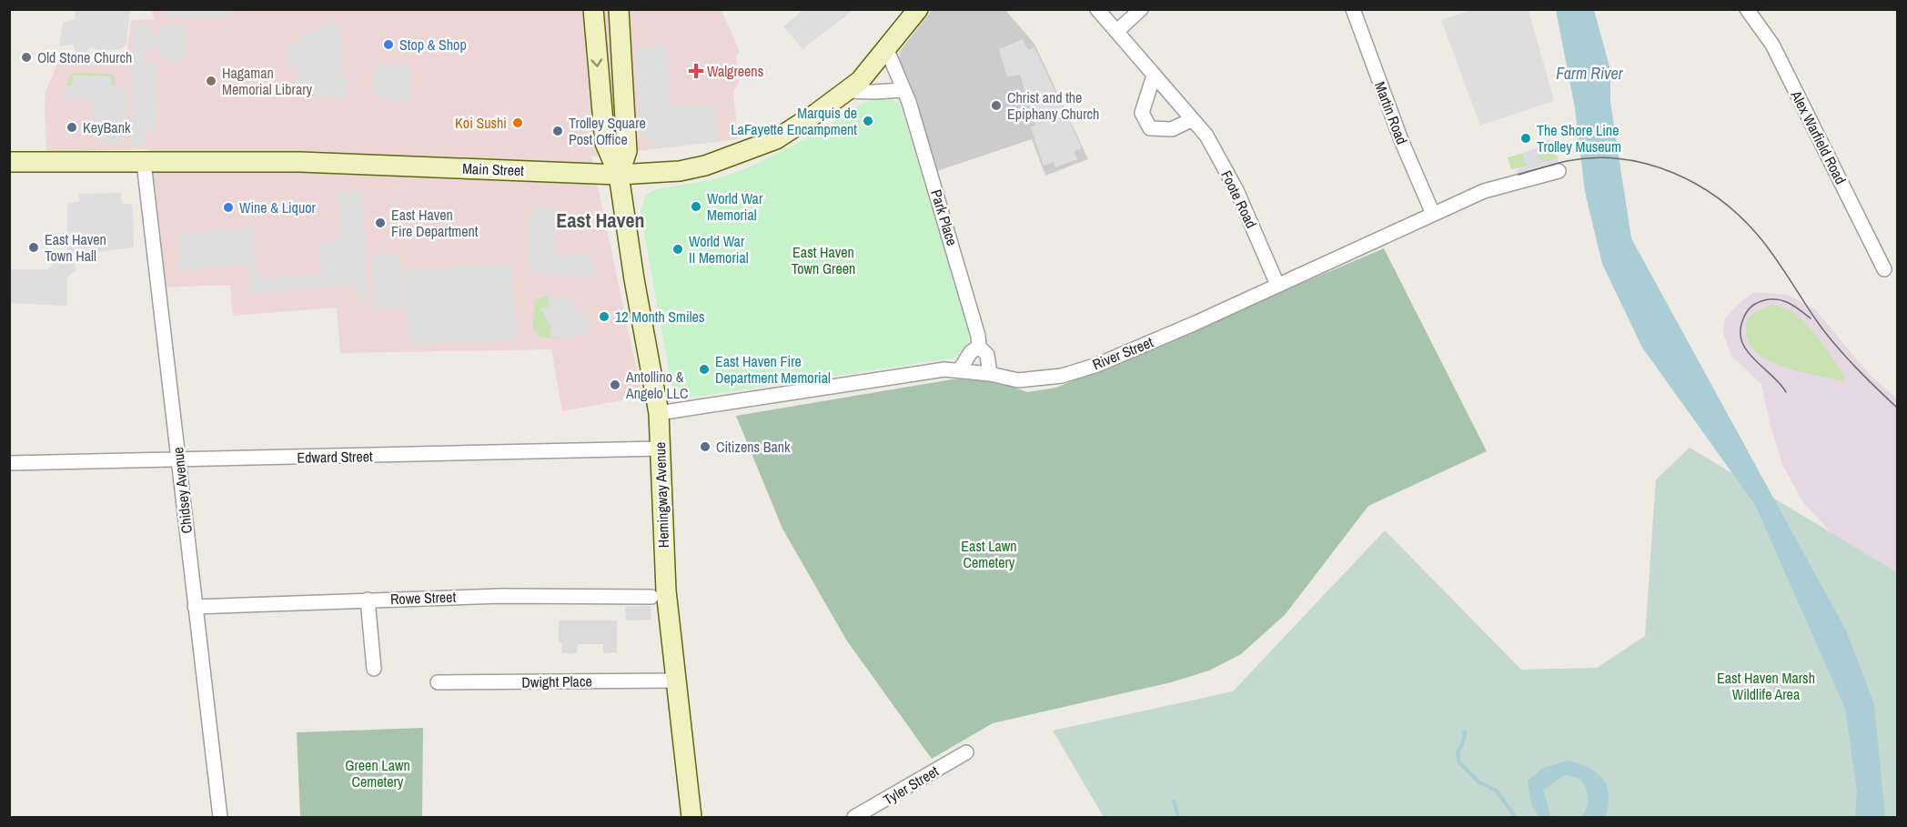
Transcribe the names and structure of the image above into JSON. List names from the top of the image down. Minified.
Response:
{"streets":{"main road":["Main Street","Hemingway Avenue"],"street":["Martin Road","Alex Warfield Road","Foote Road","Park Place","River Street","Edward Street","Chidsey Avenue","Rowe Street","Dwight Place","Tyler Street"]},"crossings":[["Martin Road","River Street"],["Main Street","Park Place"],["Main Street","Chidsey Avenue"],["Main Street","Hemingway Avenue"],["Foote Road","River Street"],["Park Place","River Street"],["River Street","Hemingway Avenue"],["Edward Street","Chidsey Avenue"],["Edward Street","Hemingway Avenue"],["Chidsey Avenue","Rowe Street"],["Hemingway Avenue","Dwight Place"]],"districts":["East Haven"],"water":["Farm River"],"parks":["East Haven Town Green","East Lawn Cemetery","East Haven Marsh Wildlife Area","Green Lawn Cemetery"],"places":{"other":["Stop & Shop","Old Stone Church","Hagaman Memorial Library","Christ and the Epiphany Church","Marquis de LaFayette Encampment","Koi Sushi","KeyBank","Trolley Square Post Office","The Shore Line Trolley Museum","World War Memorial","Wine & Liquor","East Haven Fire Department","East Haven Town Hall","World War II Memorial","12 Month Smiles","East Haven Fire Department Memorial","Antollino & Angelo LLC","Citizens Bank"],"health":["Walgreens"]}}
